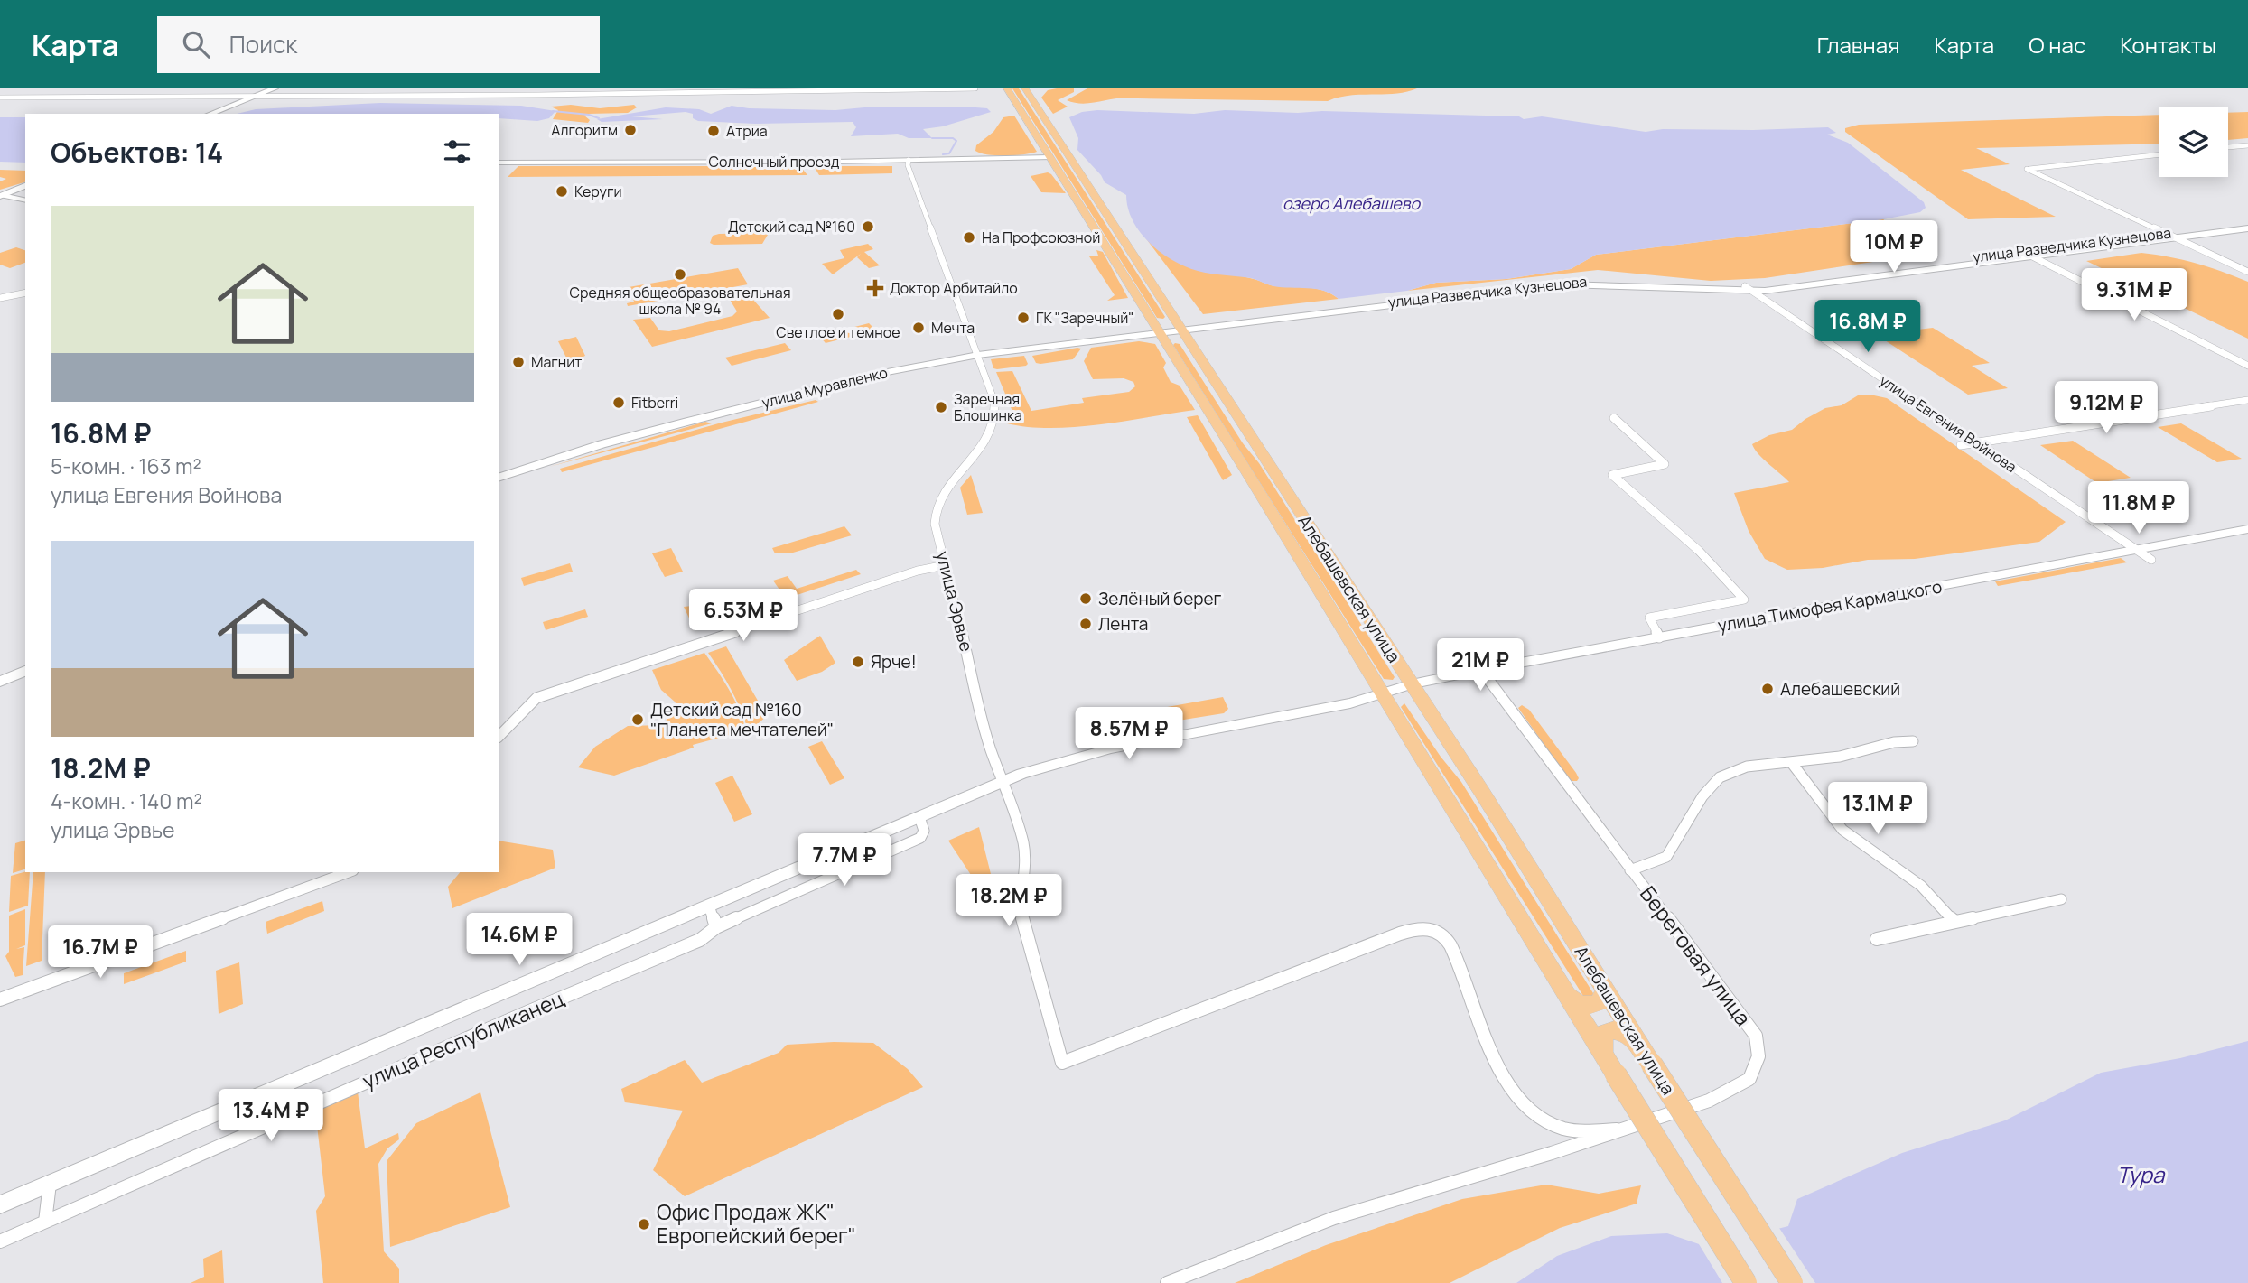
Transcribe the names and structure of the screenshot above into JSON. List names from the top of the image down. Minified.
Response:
{"streets":{"main road":["улица Разведчика Кузнецова","улица Муравленко","Алебашевская улица"],"street":["Солнечный проезд","улица Евгения Войнова","улица Эрвье","улица Тимофея Кармацкого","Береговая улица","улица Республиканец"]},"crossings":[["Солнечный проезд","Алебашевская улица"],["Солнечный проезд","улица Эрвье"],["улица Разведчика Кузнецова","улица Муравленко"],["улица Разведчика Кузнецова","улица Евгения Войнова"],["улица Разведчика Кузнецова","Алебашевская улица"],["улица Муравленко","Алебашевская улица"],["улица Муравленко","улица Эрвье"],["улица Евгения Войнова","улица Тимофея Кармацкого"],["Алебашевская улица","улица Тимофея Кармацкого"],["улица Эрвье","улица Тимофея Кармацкого"],["улица Эрвье","Береговая улица"],["улица Тимофея Кармацкого","Береговая улица"],["улица Тимофея Кармацкого","улица Республиканец"]],"water":["озеро Алебашево","Тура"],"places":{"other":["Алгоритм","Атриа","Керуги","Детский сад №160","На Профсоюзной","Средняя общеобразовательная школа № 94","Светлое и темное","ГК \"Заречный\"","Мечта","Магнит","Fitberri","Заречная Блошинка","Зелёный берег","Лента","Ярче!","Алебашевский","Детский сад №160 \"Планета мечтателей\"","Офис Продаж ЖК\" Европейский берег\""],"health":["Доктор Арбитайло"]},"page":{"header":"Карта","search":"Поиск","nav":["Главная","Карта","О нас","Контакты"],"heading":"Объектов: 14","list":[{"name":"16.8M ₽","note":"5-комн. · 163 m² · улица Евгения Войнова"},{"name":"18.2M ₽","note":"4-комн. · 140 m² · улица Эрвье"}],"price":["10M ₽","9.31M ₽","16.8M ₽","9.12M ₽","11.8M ₽","6.53M ₽","21M ₽","8.57M ₽","13.1M ₽","7.7M ₽","18.2M ₽","14.6M ₽","16.7M ₽","13.4M ₽"]}}
